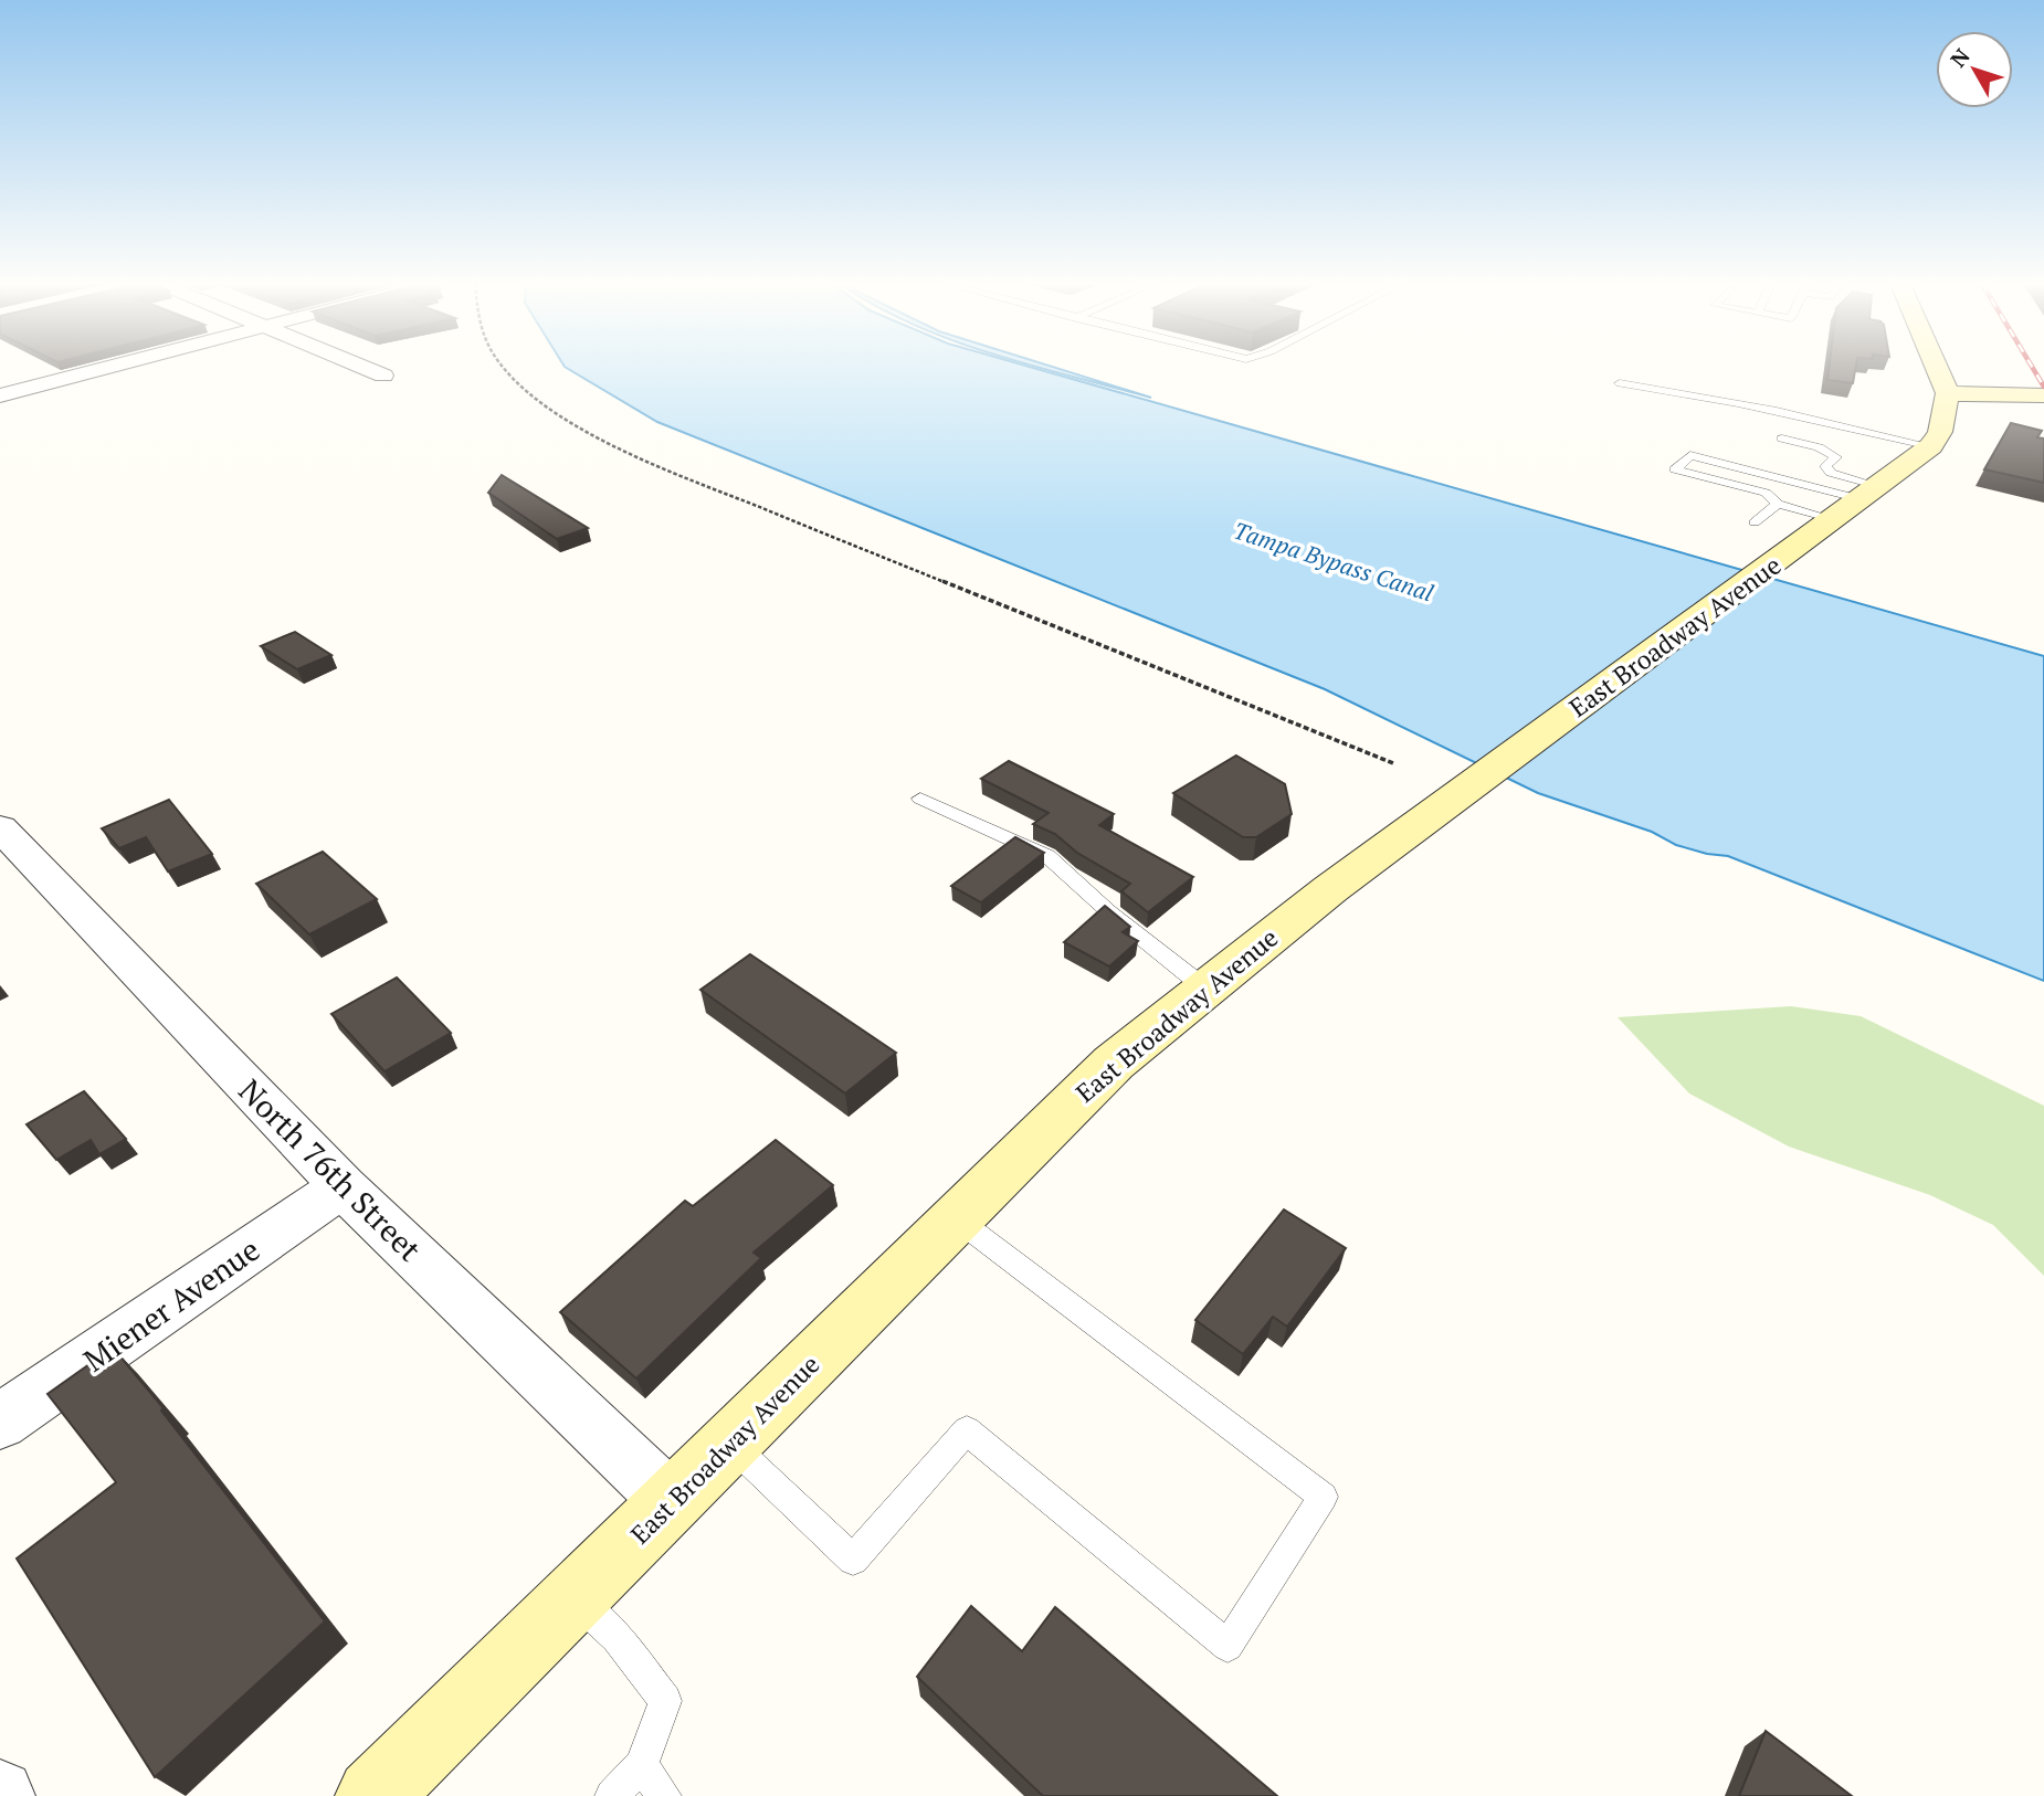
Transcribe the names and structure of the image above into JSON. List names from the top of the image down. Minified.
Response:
{"streets":{"main road":["East Broadway Avenue"],"street":["North 76th Street","Miener Avenue"]},"crossings":[["East Broadway Avenue","North 76th Street"],["North 76th Street","Miener Avenue"]],"water":["Tampa Bypass Canal"],"north":"top left"}
